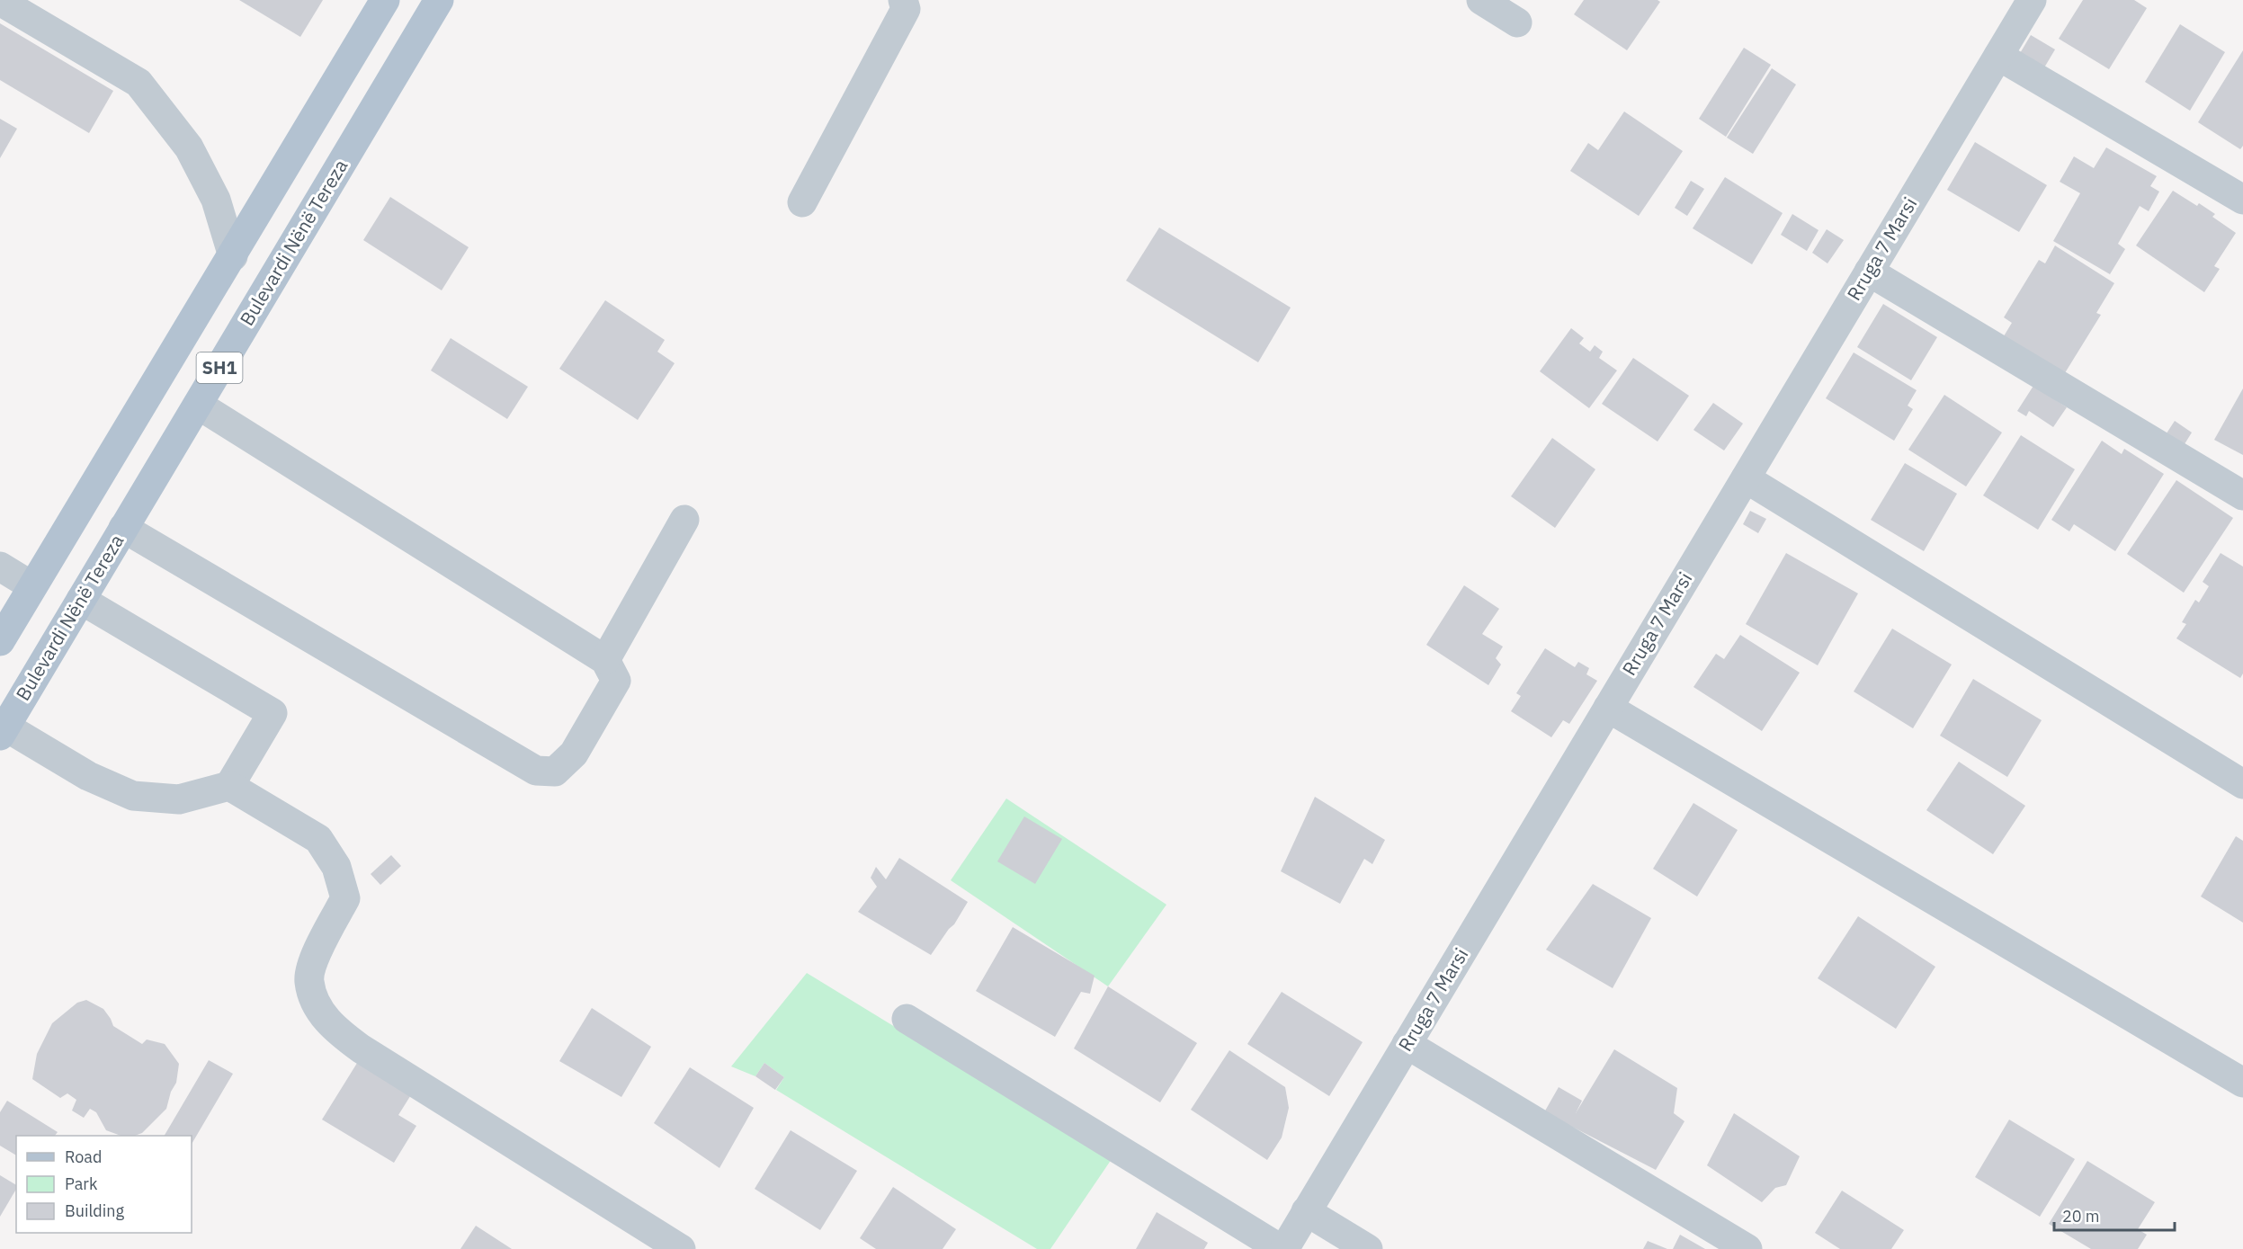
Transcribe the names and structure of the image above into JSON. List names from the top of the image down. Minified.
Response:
{"streets":{"main road":["Bulevardi Nënë Tereza","SH1"],"street":["Rruga 7 Marsi"]},"legend":["Road","Park","Building"],"scale_bar":"20 m"}
